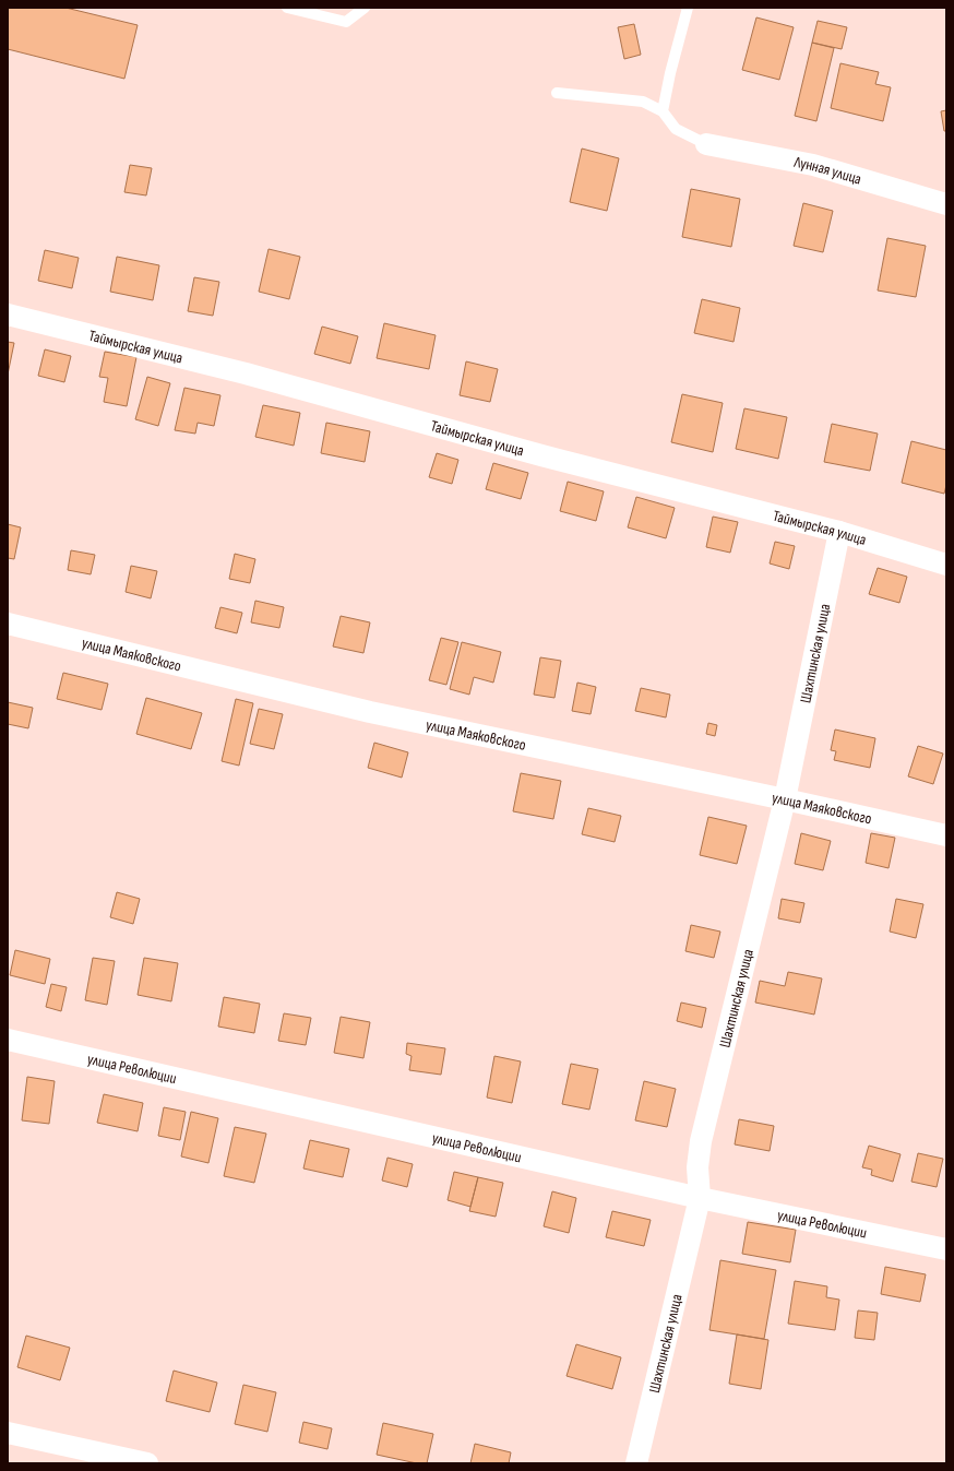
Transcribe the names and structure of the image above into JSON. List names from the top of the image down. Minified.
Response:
{"streets":{"street":["Лунная улица","Таймырская улица","Шахтинская улица","улица Маяковского","улица Революции"]},"crossings":[["Таймырская улица","Шахтинская улица"],["Шахтинская улица","улица Маяковского"],["Шахтинская улица","улица Революции"]]}
